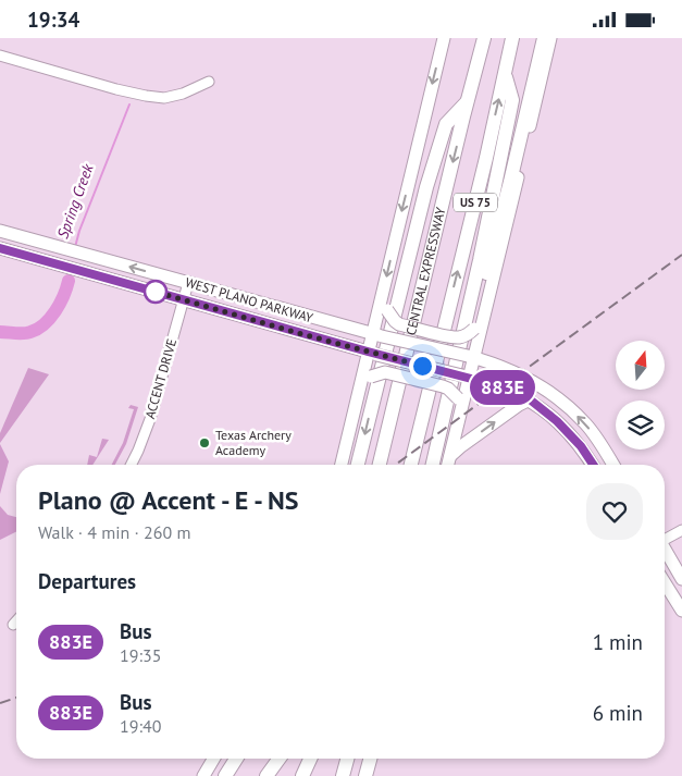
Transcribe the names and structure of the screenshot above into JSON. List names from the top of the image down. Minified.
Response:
{"streets":{"highway":["US 75","CENTRAL EXPRESSWAY"],"main road":["WEST PLANO PARKWAY"],"street":["ACCENT DRIVE"]},"crossings":[["WEST PLANO PARKWAY","ACCENT DRIVE"]],"water":["Spring Creek"],"places":["Texas Archery Academy"],"lines":["bus line 883E"],"north":"top","page":{"status":"19:34","on_map":"883E","heading":[["Plano @ Accent - E - NS","Walk · 4 min · 260 m"],"Departures"],"list":[{"mark":"883E","name":"Bus","note":"19:35","value":"1 min"},{"mark":"883E","name":"Bus","note":"19:40","value":"6 min"}]}}
